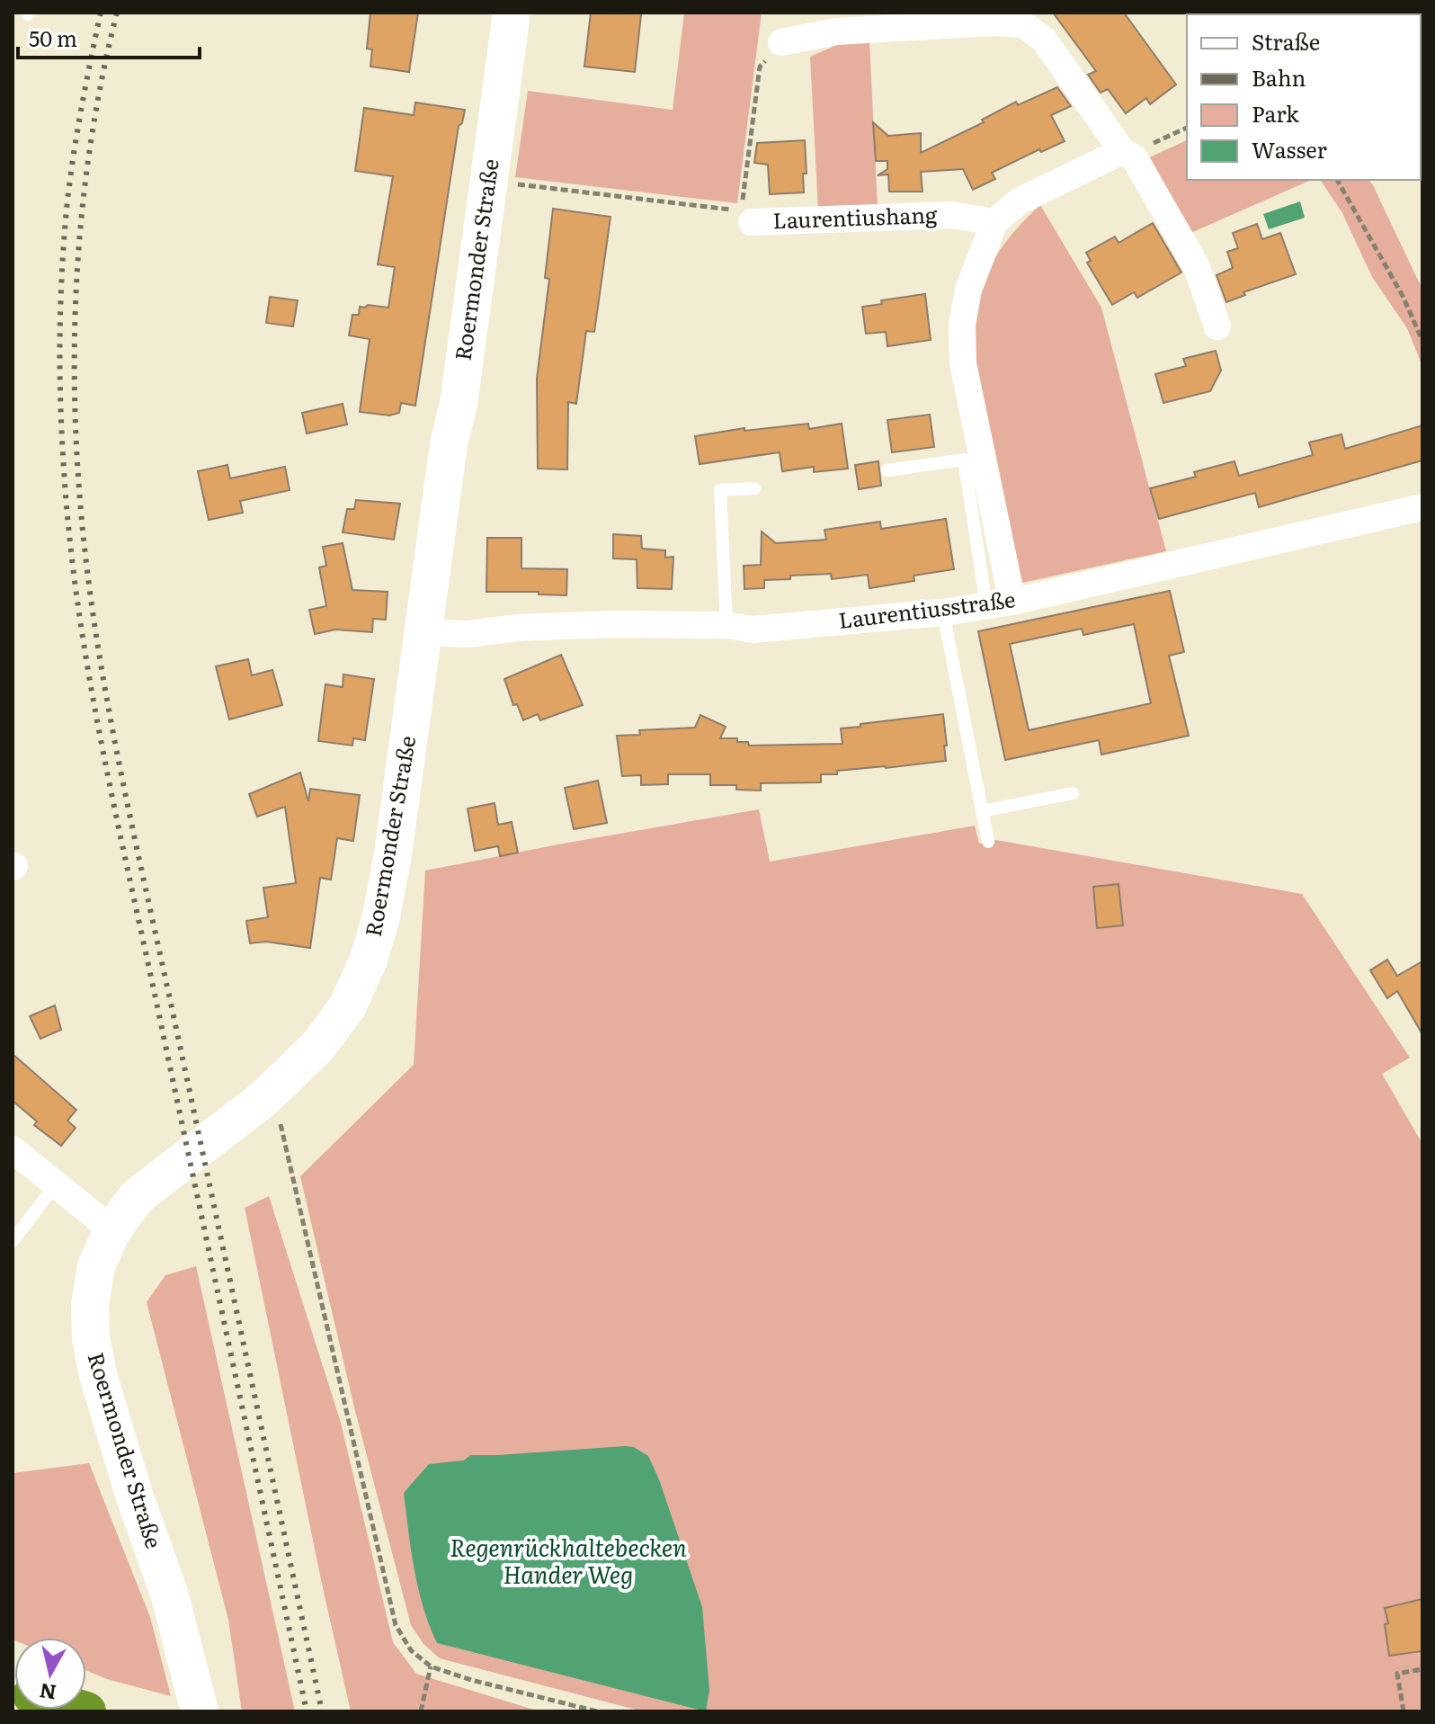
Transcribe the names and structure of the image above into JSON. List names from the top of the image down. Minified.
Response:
{"streets":{"main road":["Roermonder Straße"],"street":["Laurentiushang","Laurentiusstraße"]},"crossings":[["Roermonder Straße","Laurentiusstraße"]],"water":["Regenrückhaltebecken Hander Weg"],"legend":["Straße","Bahn","Park","Wasser"],"scale_bar":"50 m","north":"bottom"}
